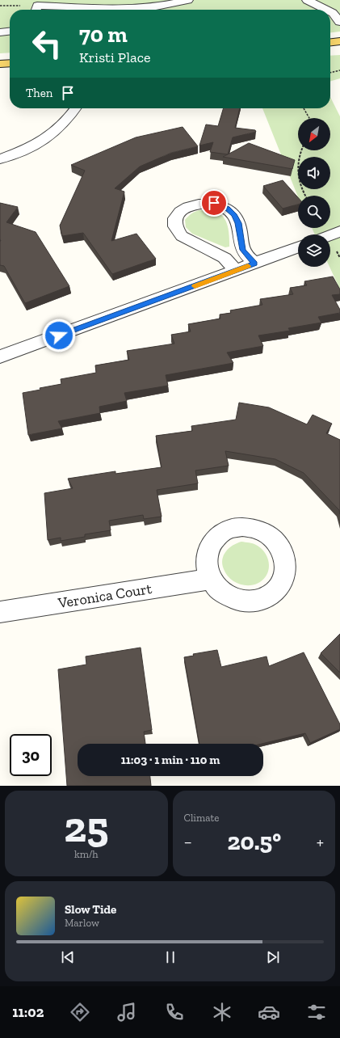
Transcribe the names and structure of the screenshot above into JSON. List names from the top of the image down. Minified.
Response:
{"streets":{"street":["Veronica Court"]},"north":"bottom left","page":{"turn":["70 m","Kristi Place"],"then":"Then","limit":"30","trip":"11:03 · 1 min · 110 m","tile":[["25","km/h"],"Climate"],"heat":["−","20.5°","+"],"song":["Slow Tide","Marlow"],"tabs":"11:02"}}
